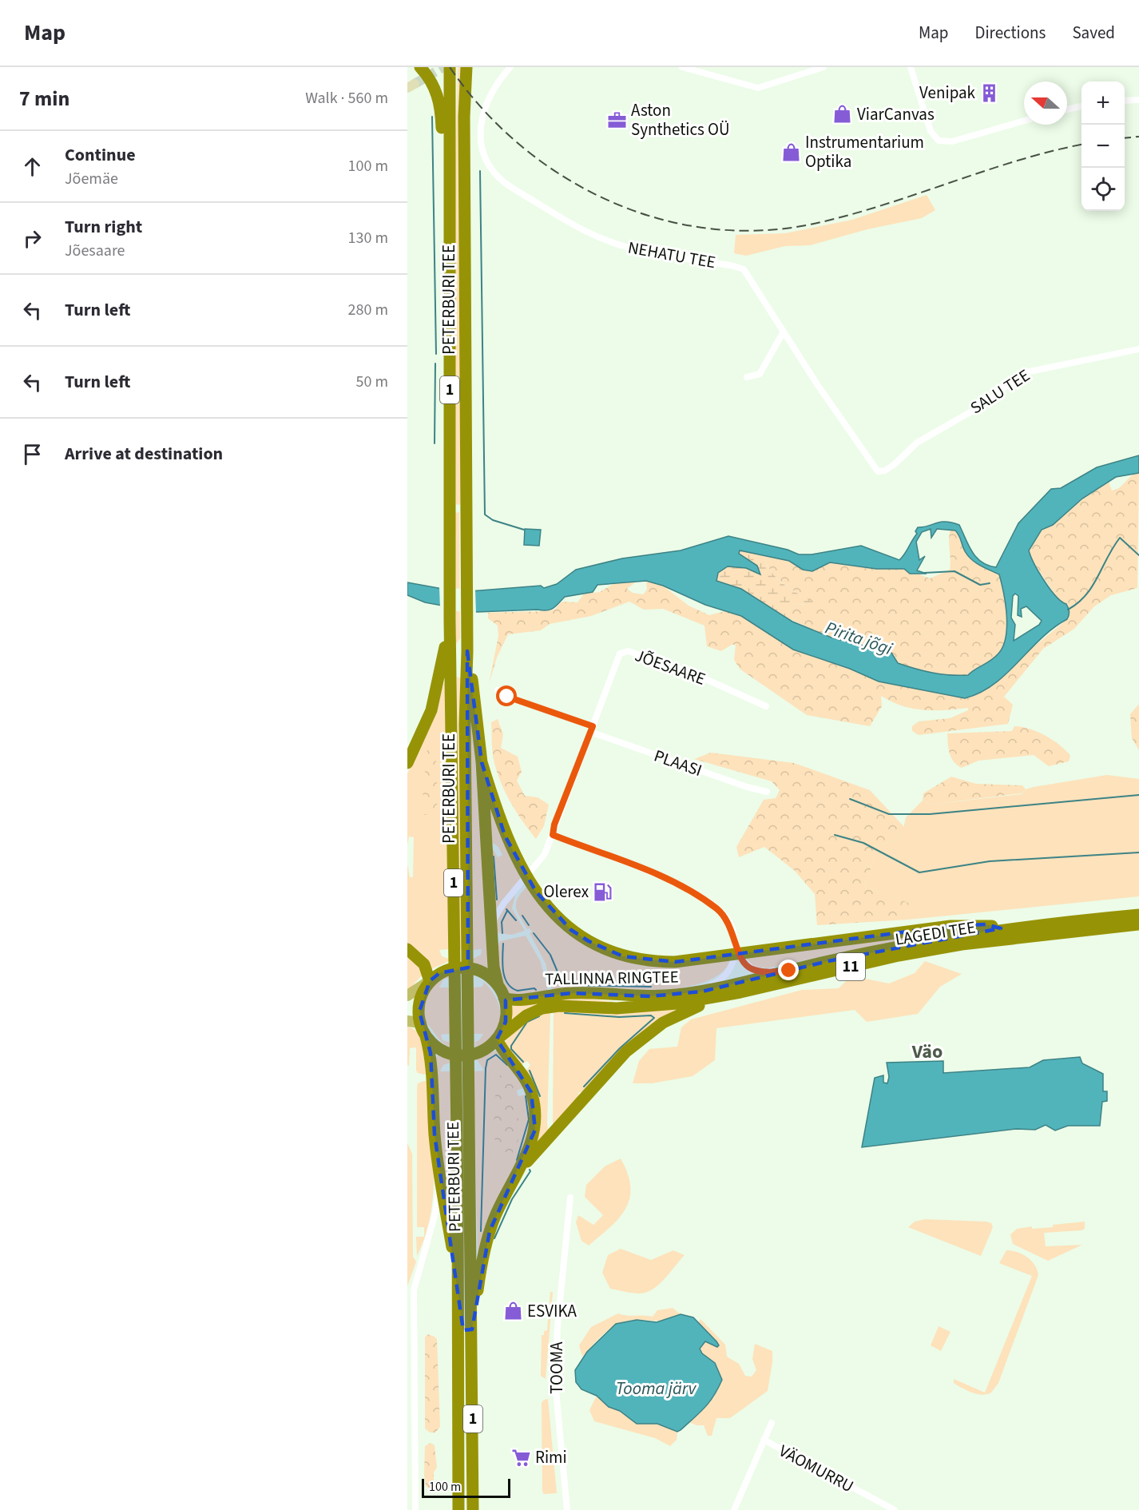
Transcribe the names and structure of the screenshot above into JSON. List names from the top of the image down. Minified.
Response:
{"streets":{"highway":["PETERBURI TEE","1","LAGEDI TEE","11","TALLINNA RINGTEE"],"street":["NEHATU TEE","SALU TEE","JÕESAARE","PLAASI","TOOMA","VÄOMURRU"]},"crossings":[["NEHATU TEE","SALU TEE"],["JÕESAARE","PLAASI"],["LAGEDI TEE","TALLINNA RINGTEE"]],"districts":["Väo"],"water":["Pirita jõgi","Tooma järv"],"places":{"building":["Venipak"],"shop":["ViarCanvas","Instrumentarium Optika","ESVIKA"],"office":["Aston Synthetics OÜ"],"fuel station":["Olerex"],"supermarket":["Rimi"]},"scale_bar":"100 m","north":"left","page":{"header":"Map","nav":["Map","Directions","Saved"],"heading":["7 min","Walk · 560 m"],"map_buttons":["+","−"],"list":[["Continue","Jõemäe","100 m"],["Turn right","Jõesaare","130 m"],["Turn left","280 m"],["Turn left","50 m"],"Arrive at destination"],"scale":"100 m"}}
